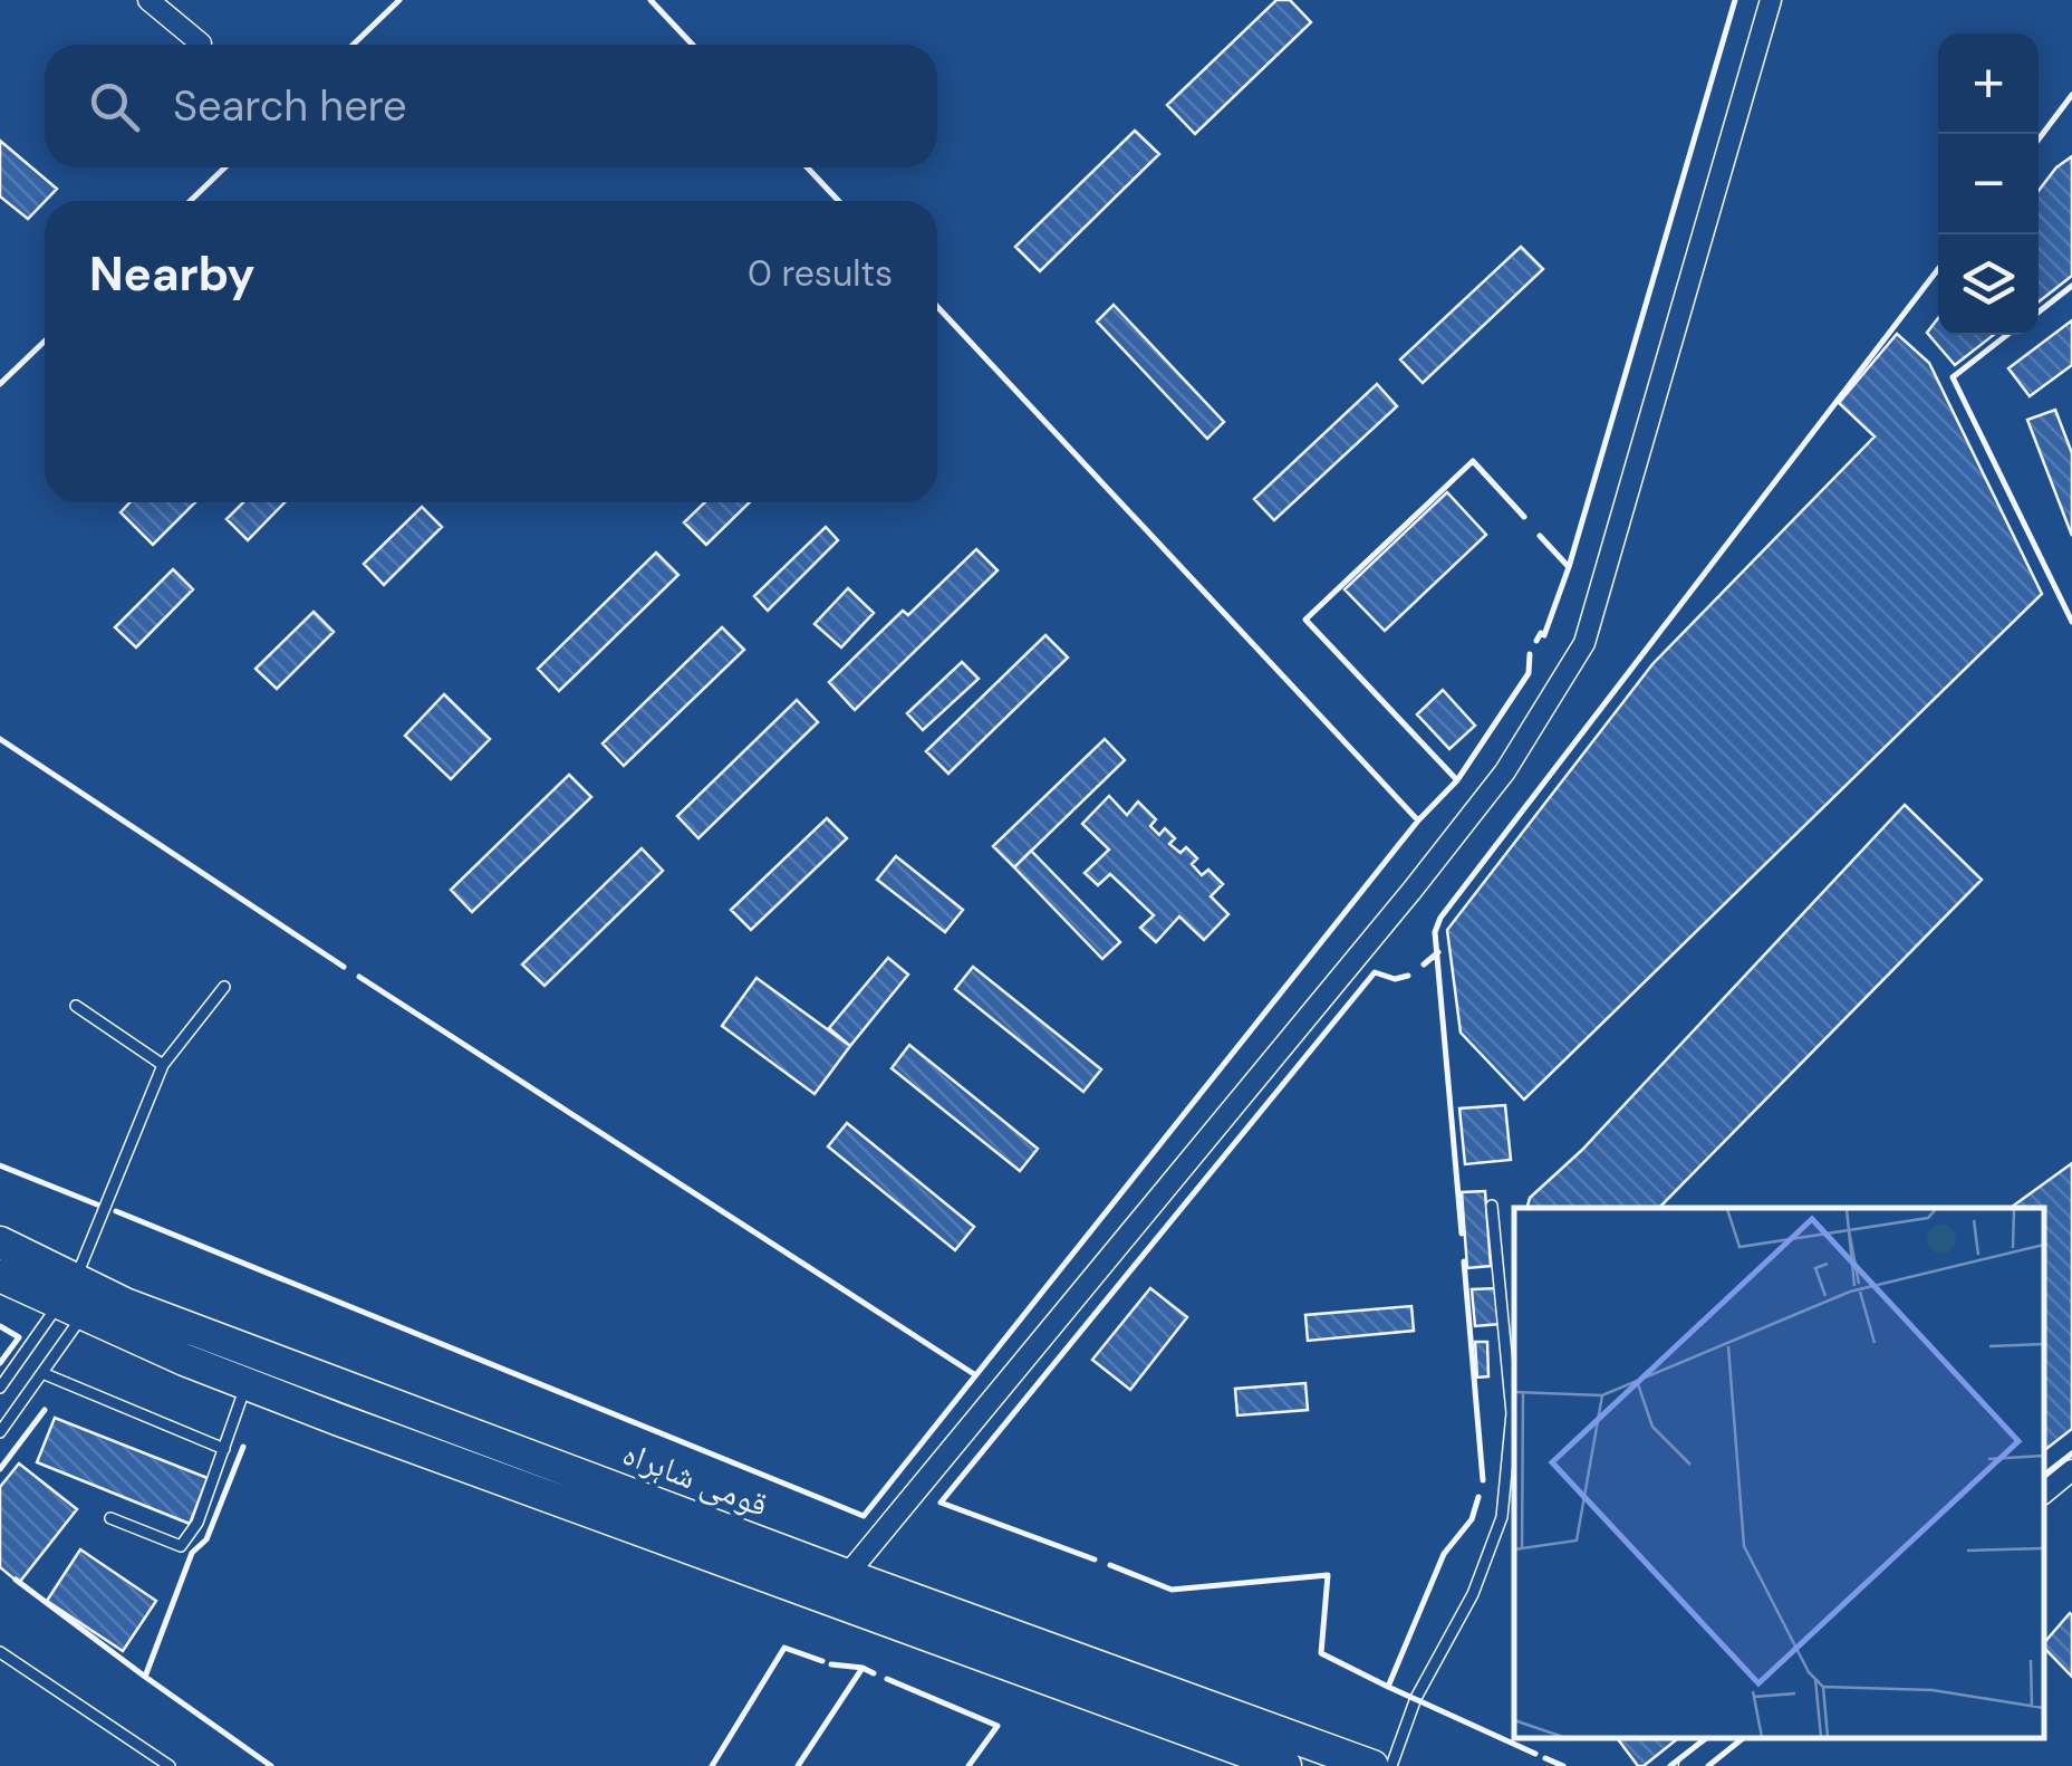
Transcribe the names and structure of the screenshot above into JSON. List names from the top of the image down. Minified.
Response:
{"streets":{"highway":["قومی شاہراہ"]},"page":{"map_buttons":["+","−"],"search":"Search here","heading":["Nearby","0 results"]}}
